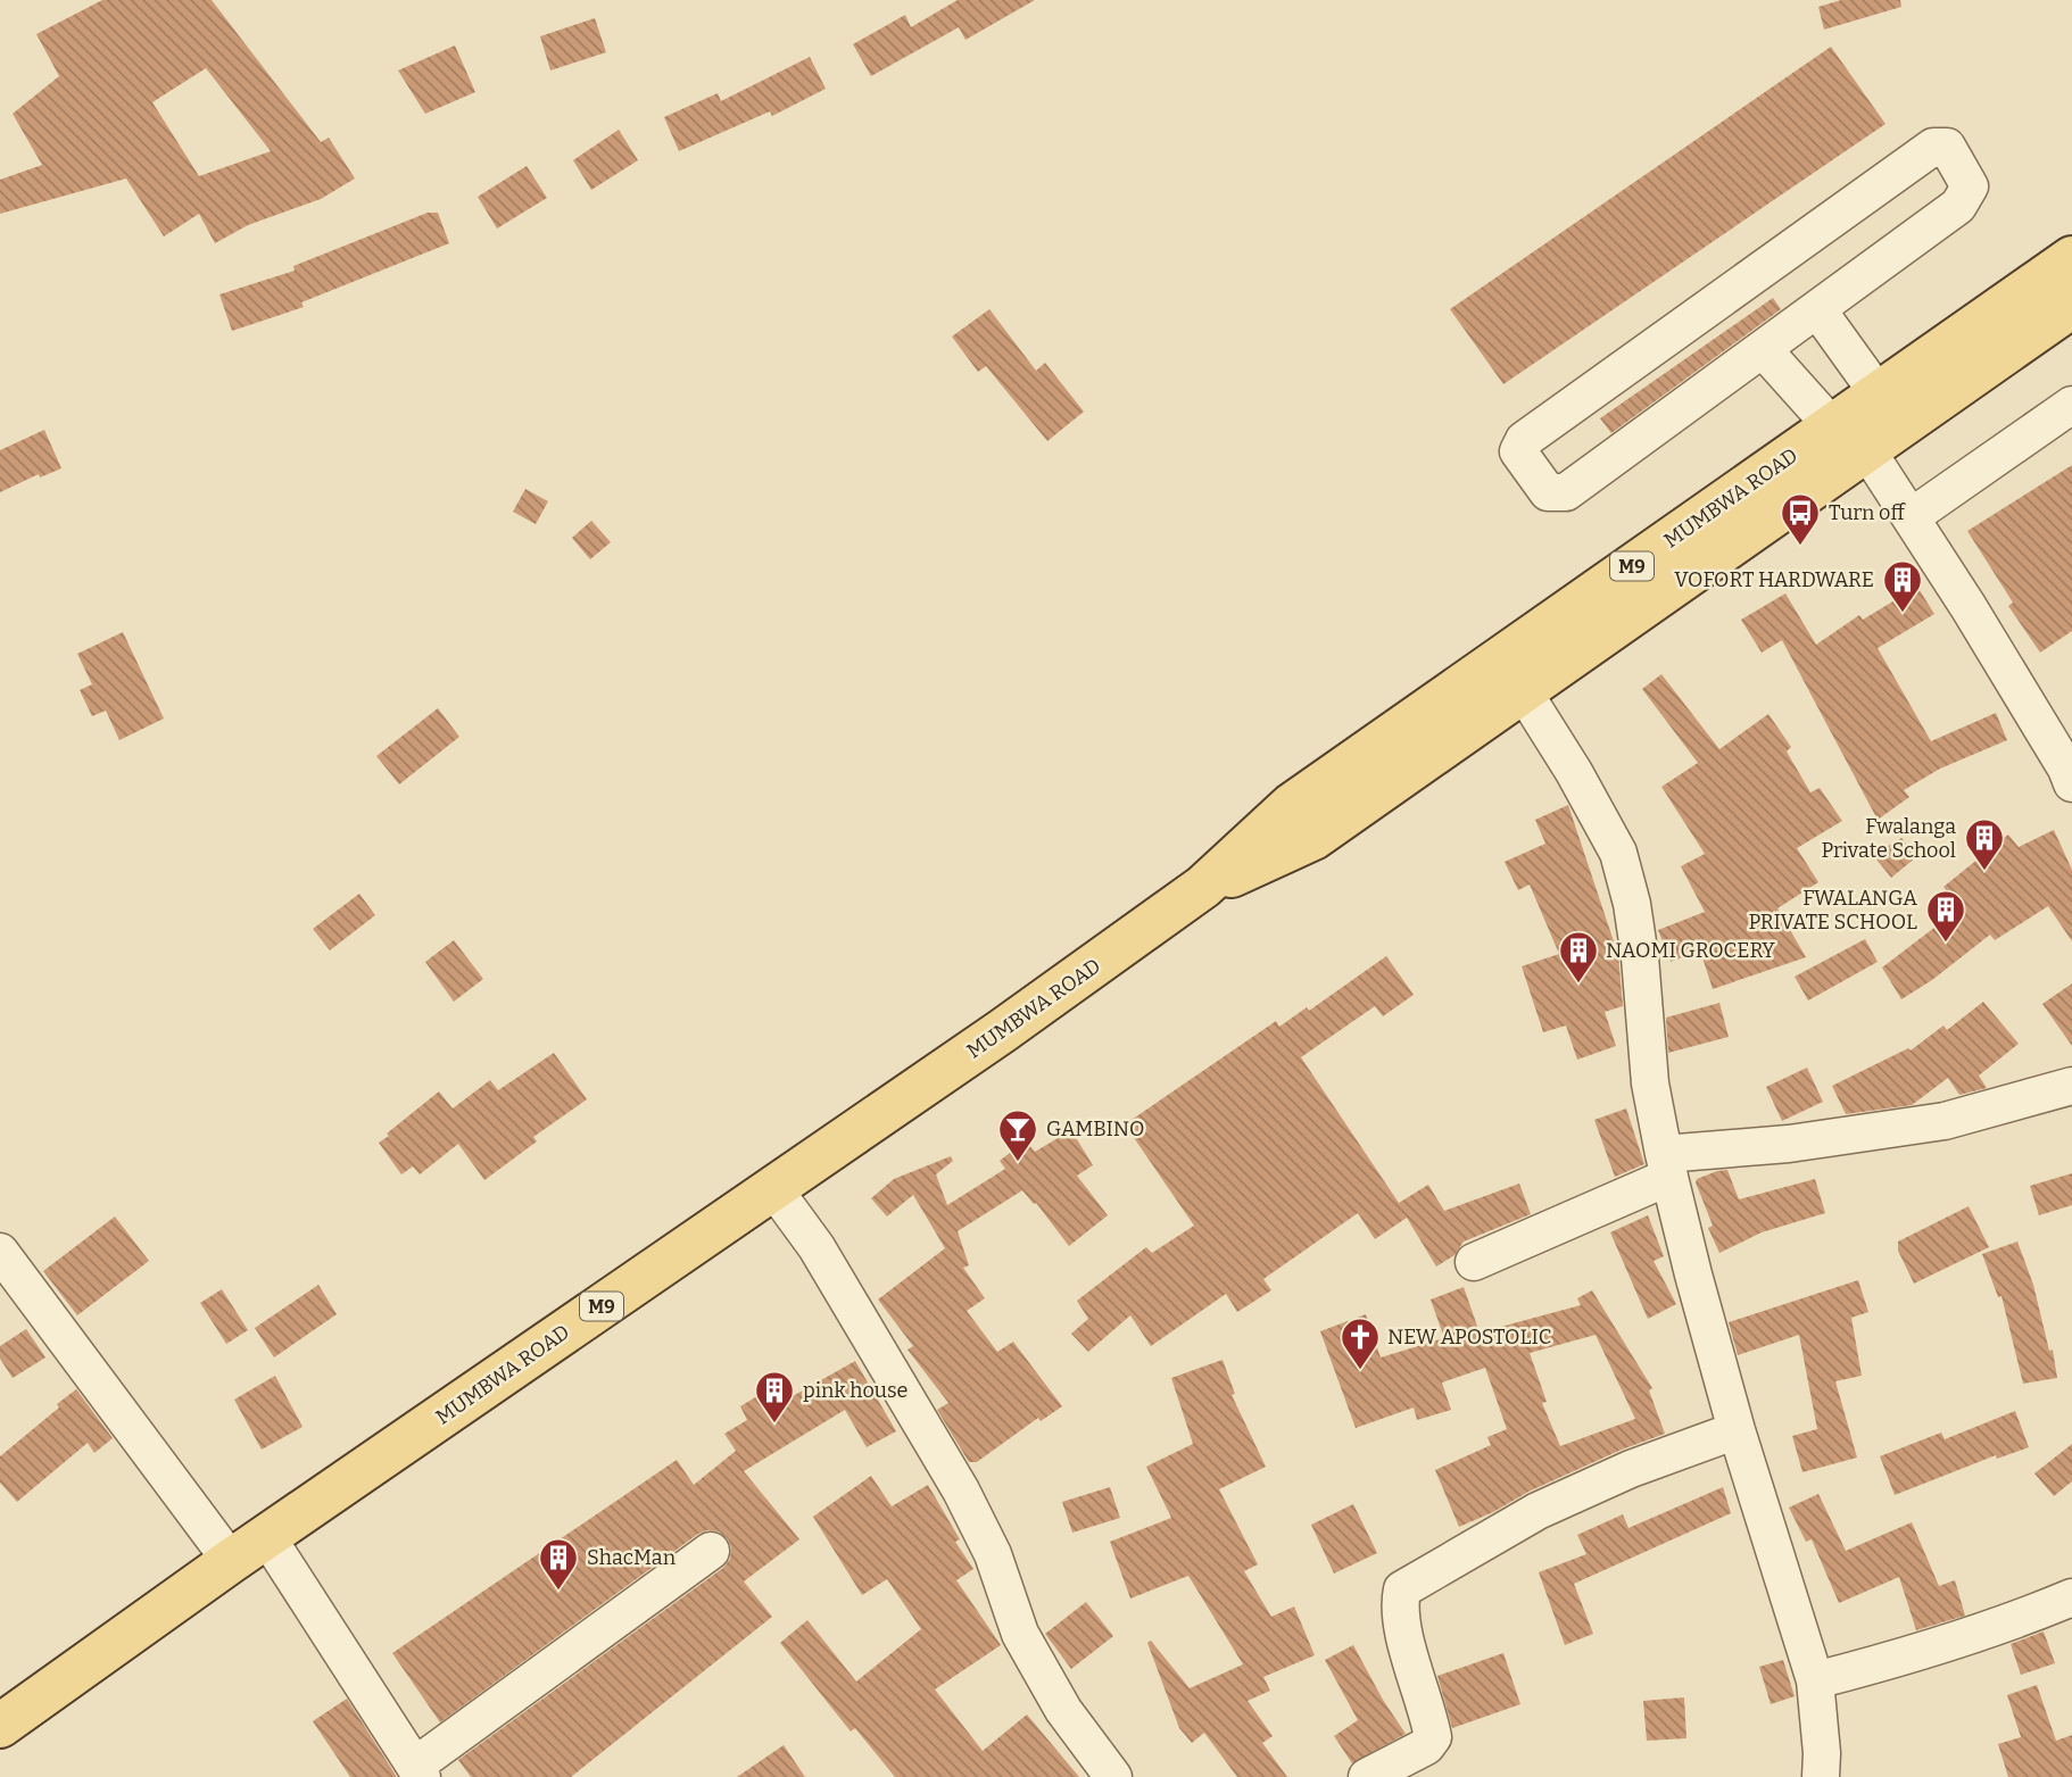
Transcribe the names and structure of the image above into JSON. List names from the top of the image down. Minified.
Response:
{"streets":{"main road":["MUMBWA ROAD","M9"]},"places":{"bus stop":["Turn off"],"building":["VOFORT HARDWARE","Fwalanga Private School","FWALANGA PRIVATE SCHOOL","NAOMI GROCERY","pink house","ShacMan"],"bar":["GAMBINO"],"church":["NEW APOSTOLIC"]}}
